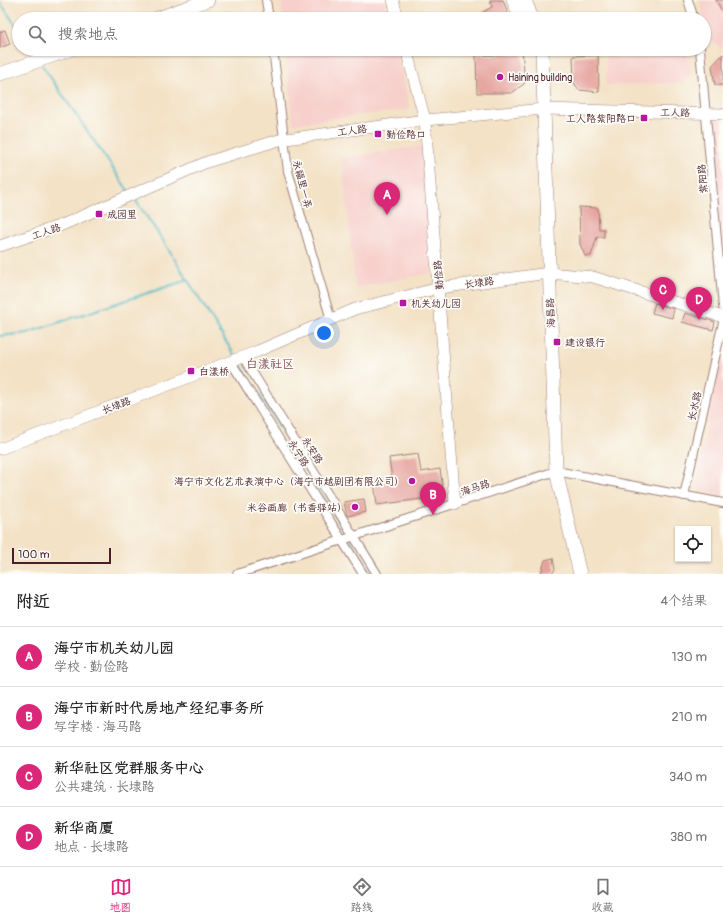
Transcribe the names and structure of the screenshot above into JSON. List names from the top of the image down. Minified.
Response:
{"streets":{"main road":["海昌路"],"street":["工人路","紫阳路","永福里一弄","勤俭路","长埭路","长水路","永安路","永宁路","海马路"]},"crossings":[["工人路","紫阳路"],["工人路","永福里一弄"],["工人路","勤俭路"],["工人路","海昌路"],["永福里一弄","长埭路"],["勤俭路","长埭路"],["勤俭路","海马路"],["长埭路","海昌路"],["长埭路","永安路"],["长埭路","永宁路"],["海昌路","海马路"],["长水路","海马路"],["永安路","永宁路"],["永安路","海马路"],["永宁路","海马路"]],"districts":["白漾社区"],"places":{"other":["Haining building","海宁市文化艺术表演中心（海宁市越剧团有限公司）","米谷画廊（书香驿站）"],"transit":["工人路紫阳路口","勤俭路口","成园里","机关幼儿园","建设银行","白漾桥"]},"scale_bar":"100 m","page":{"search":"搜索地点","pins":["A","C","D","B"],"scale":"100 m","heading":["附近","4个结果"],"list":[{"mark":"A","name":"海宁市机关幼儿园","note":"学校 · 勤俭路","value":"130 m"},{"mark":"B","name":"海宁市新时代房地产经纪事务所","note":"写字楼 · 海马路","value":"210 m"},{"mark":"C","name":"新华社区党群服务中心","note":"公共建筑 · 长埭路","value":"340 m"},{"mark":"D","name":"新华商厦","note":"地点 · 长埭路","value":"380 m"}],"nav":["地图","路线","收藏"]}}
